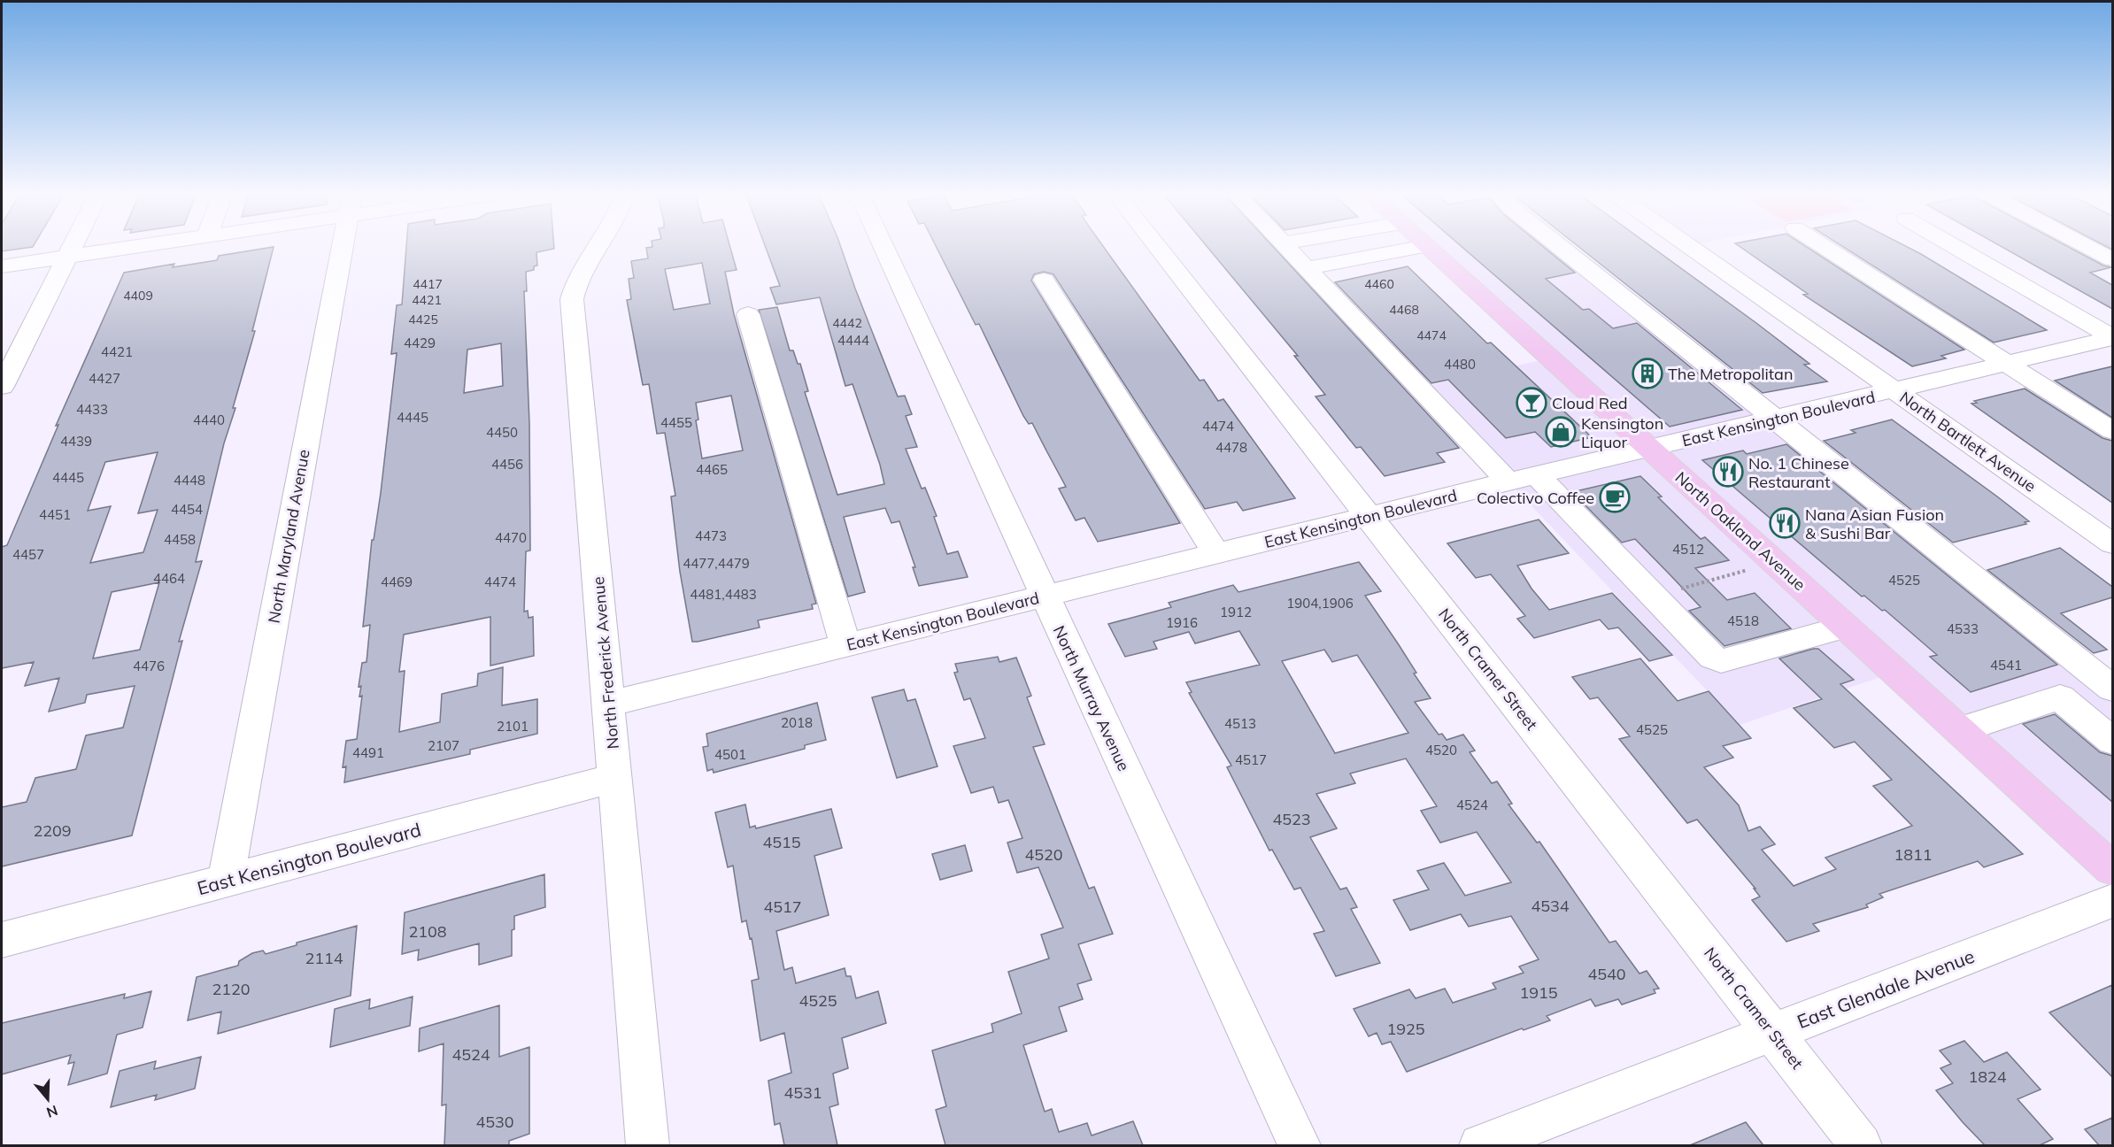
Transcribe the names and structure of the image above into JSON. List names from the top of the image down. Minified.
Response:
{"streets":{"main road":["North Oakland Avenue"],"street":["East Kensington Boulevard","North Bartlett Avenue","North Maryland Avenue","North Frederick Avenue","North Cramer Street","North Murray Avenue","East Glendale Avenue"]},"crossings":[["East Kensington Boulevard","North Bartlett Avenue"],["East Kensington Boulevard","North Oakland Avenue"],["East Kensington Boulevard","North Maryland Avenue"],["East Kensington Boulevard","North Frederick Avenue"],["East Kensington Boulevard","North Cramer Street"],["East Kensington Boulevard","North Murray Avenue"],["North Cramer Street","East Glendale Avenue"]],"places":{"building":["The Metropolitan"],"bar":["Cloud Red"],"shop":["Kensington Liquor"],"restaurant":["No. 1 Chinese Restaurant","Nana Asian Fusion & Sushi Bar"],"cafe":["Colectivo Coffee"]},"house_numbers":["4417","4460","4409","4421","4468","4425","4442","4474","4444","4429","4421","4480","4427","4433","4445","4440","4455","4474","4450","4439","4478","4456","4465","4445","4448","4454","4451","4473","4470","4458","4512","4457","4477,4479","4464","4525","4469","4474","4481,4483","1904,1906","1912","4518","1916","4533","4541","4476","2018","4513","2101","4525","2107","4520","4491","4501","4517","4524","4523","2209","4515","4520","1811","4534","4517","2108","2114","4540","2120","1915","4525","1925","4524","1824","4531","4530"],"north":"bottom"}
